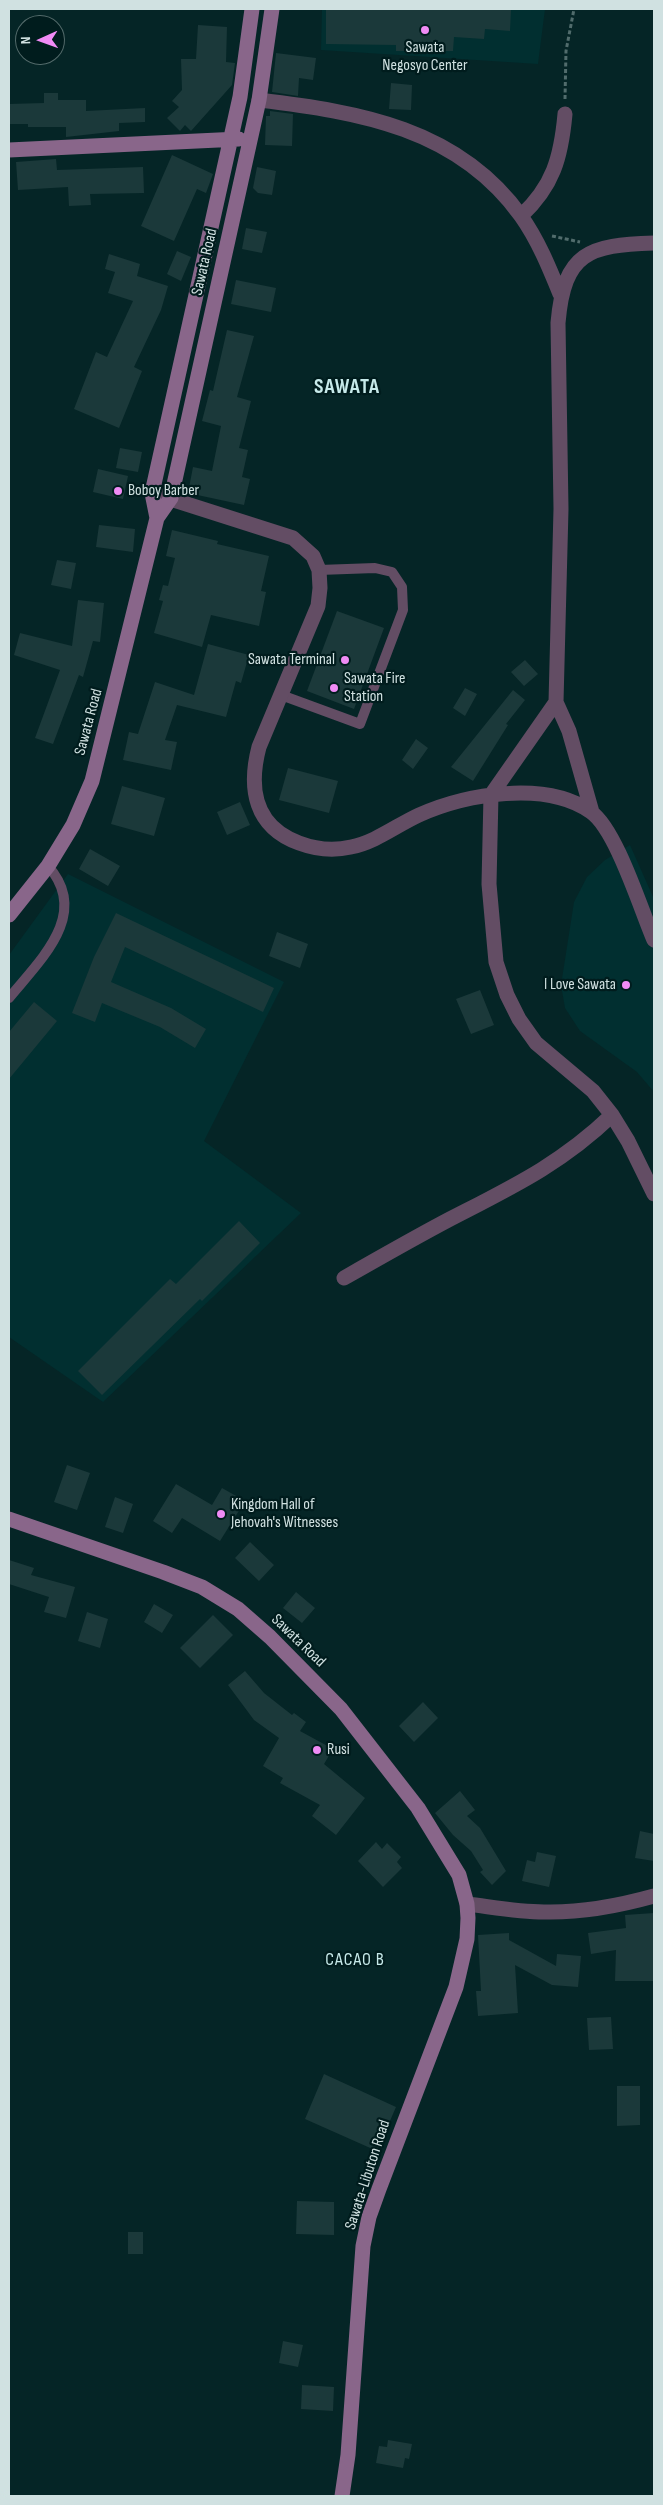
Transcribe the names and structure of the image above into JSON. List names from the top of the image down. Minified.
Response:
{"streets":{"main road":["Sawata Road","Sawata-Libuton Road"]},"crossings":[["Sawata Road","Sawata-Libuton Road"]],"districts":["SAWATA","CACAO B"],"places":["Sawata Negosyo Center","Boboy Barber","Sawata Terminal","Sawata Fire Station","I Love Sawata","Kingdom Hall of Jehovah's Witnesses","Rusi"],"north":"left"}
